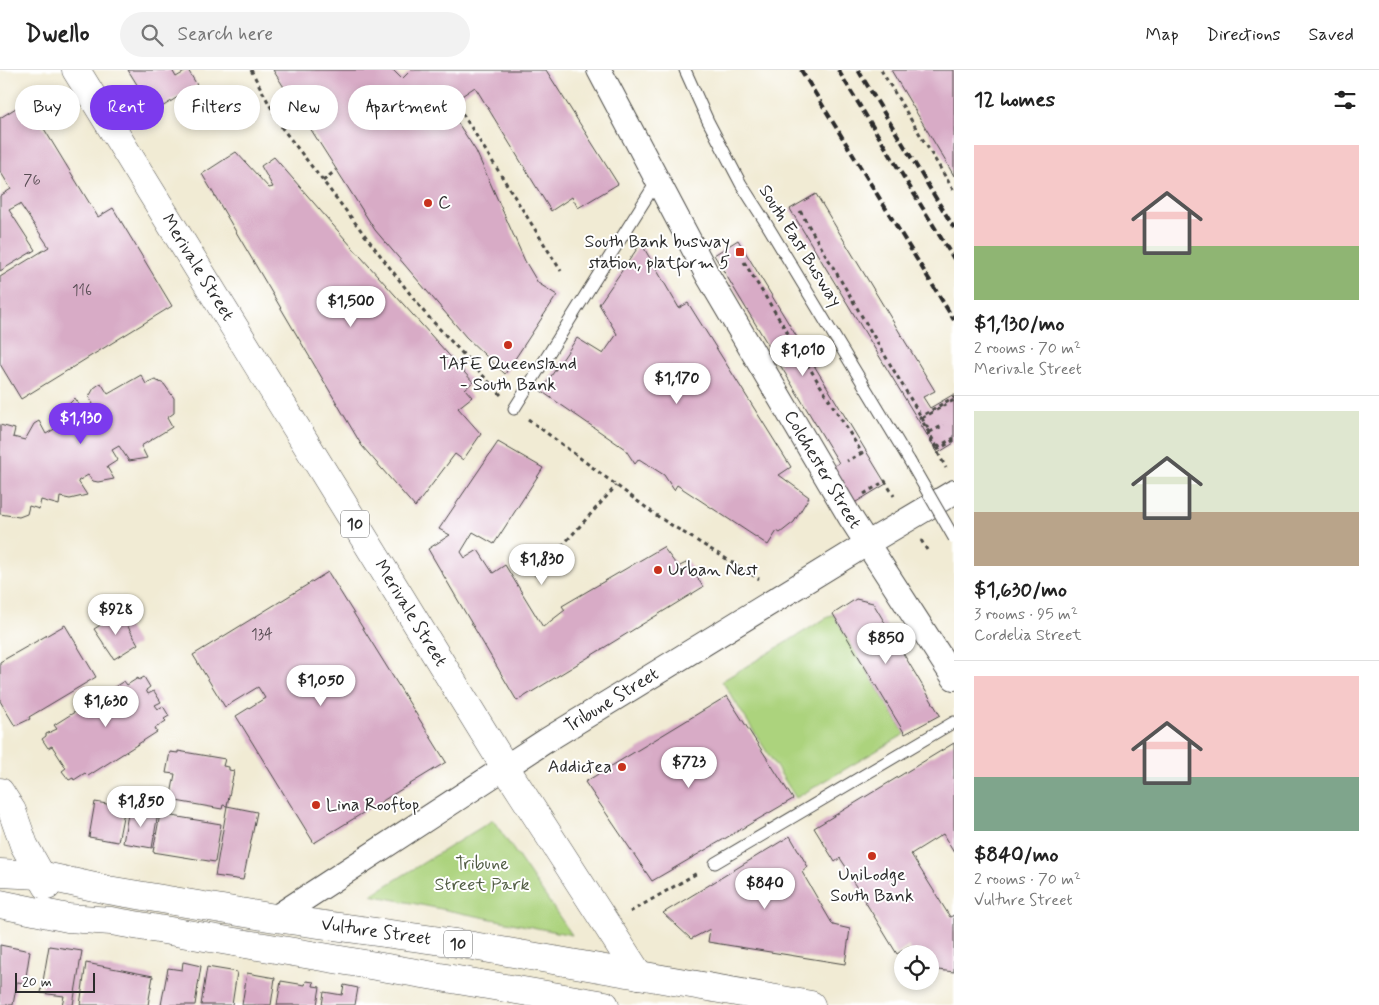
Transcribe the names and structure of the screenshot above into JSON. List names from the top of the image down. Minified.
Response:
{"streets":{"main road":["Merivale Street","10","Vulture Street"],"street":["Colchester Street","Tribune Street"],"lane":["South East Busway"]},"crossings":[["Merivale Street","Tribune Street"],["Merivale Street","Vulture Street"],["Colchester Street","Tribune Street"],["10","Vulture Street"],["Tribune Street","Vulture Street"]],"parks":["Tribune Street Park"],"places":{"other":["C","TAFE Queensland - South Bank","Urban Nest","Addictea","Lina Rooftop","UniLodge South Bank"],"transit":["South Bank busway station, platform 5"]},"house_numbers":["76","116","134"],"scale_bar":"20 m","page":{"header":"Dwello","search":"Search here","nav":["Map","Directions","Saved"],"heading":"12 homes","chip":["Buy","Rent","Filters","New","Apartment"],"list":[{"name":"$1,130/mo","note":"2 rooms · 70 m² · Merivale Street"},{"name":"$1,630/mo","note":"3 rooms · 95 m² · Cordelia Street"},{"name":"$840/mo","note":"2 rooms · 70 m² · Vulture Street"}],"price":["$1,500","$1,010","$1,170","$1,130","$1,830","$928","$850","$1,050","$1,630","$723","$1,850","$840"],"scale":"20 m"}}
